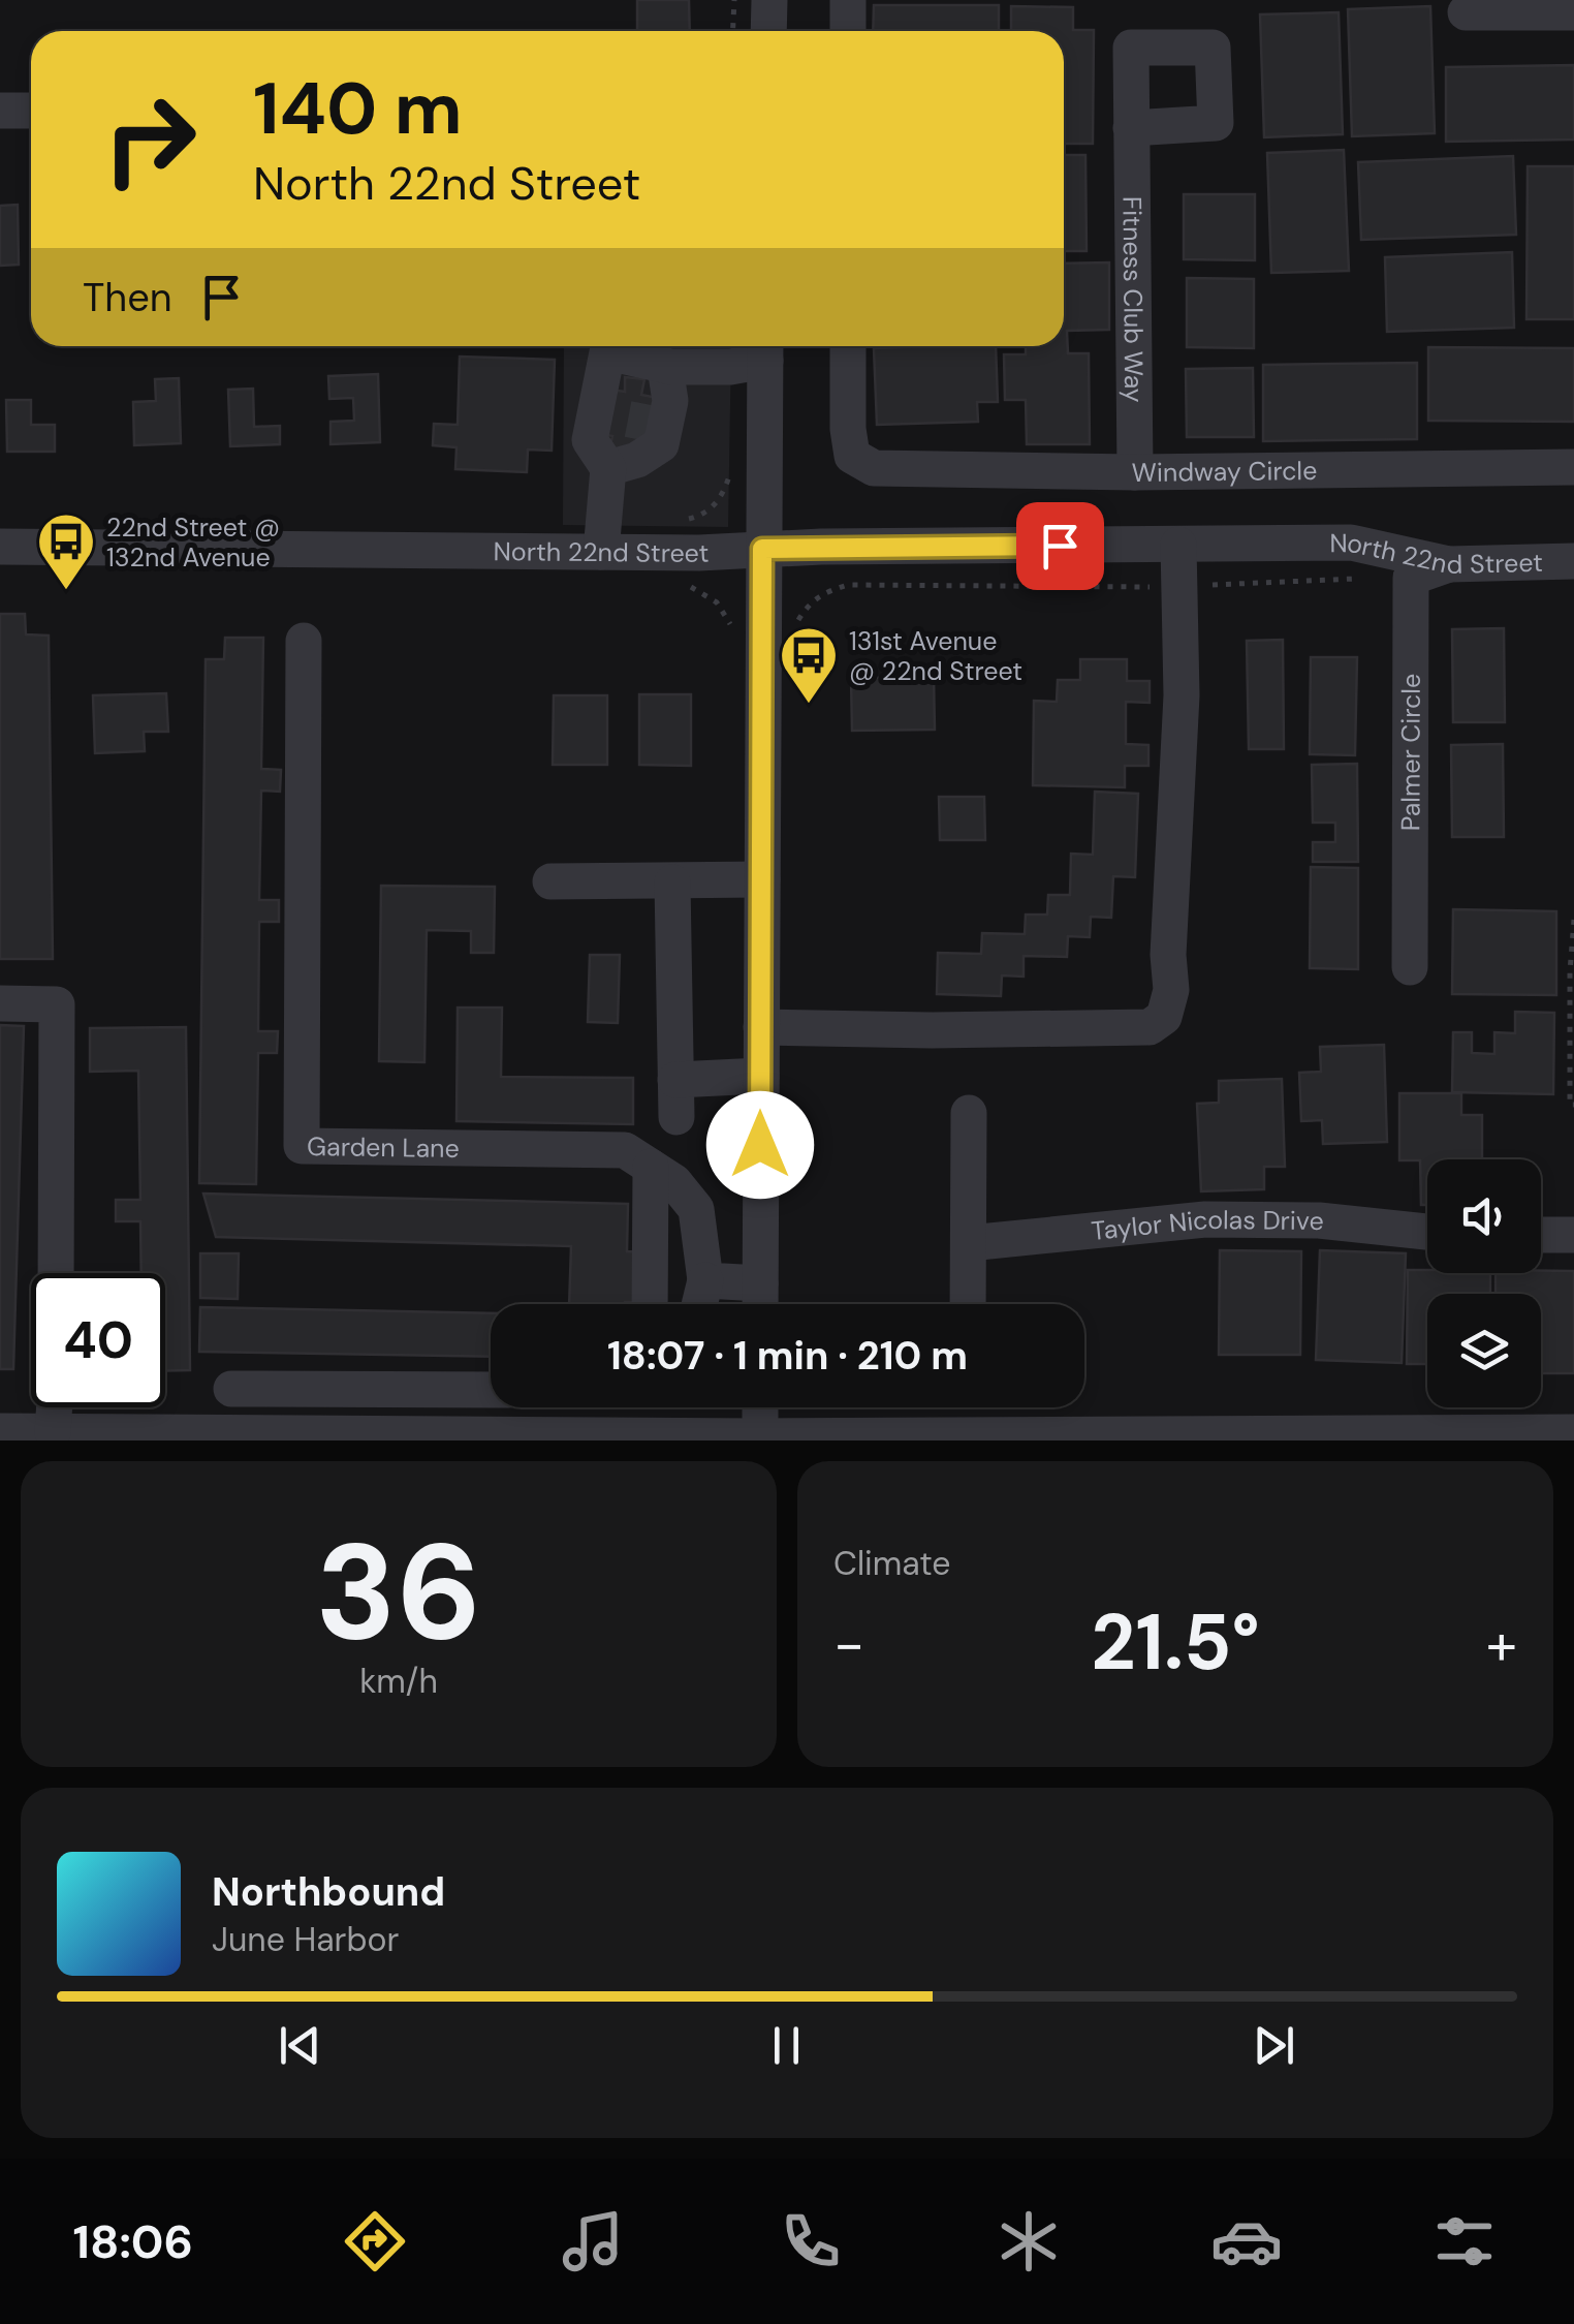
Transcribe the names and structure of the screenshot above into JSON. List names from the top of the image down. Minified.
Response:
{"streets":{"street":["Fitness Club Way","Windway Circle","North 22nd Street","Palmer Circle","Garden Lane","Taylor Nicolas Drive"]},"crossings":[["Fitness Club Way","Windway Circle"],["North 22nd Street","Palmer Circle"]],"places":{"bus stop":["22nd Street @ 132nd Avenue","131st Avenue @ 22nd Street"]},"page":{"turn":["140 m","North 22nd Street"],"then":"Then","limit":"40","trip":"18:07 · 1 min · 210 m","tile":[["36","km/h"],"Climate"],"heat":["−","21.5°","+"],"song":["Northbound","June Harbor"],"tabs":"18:06"}}
